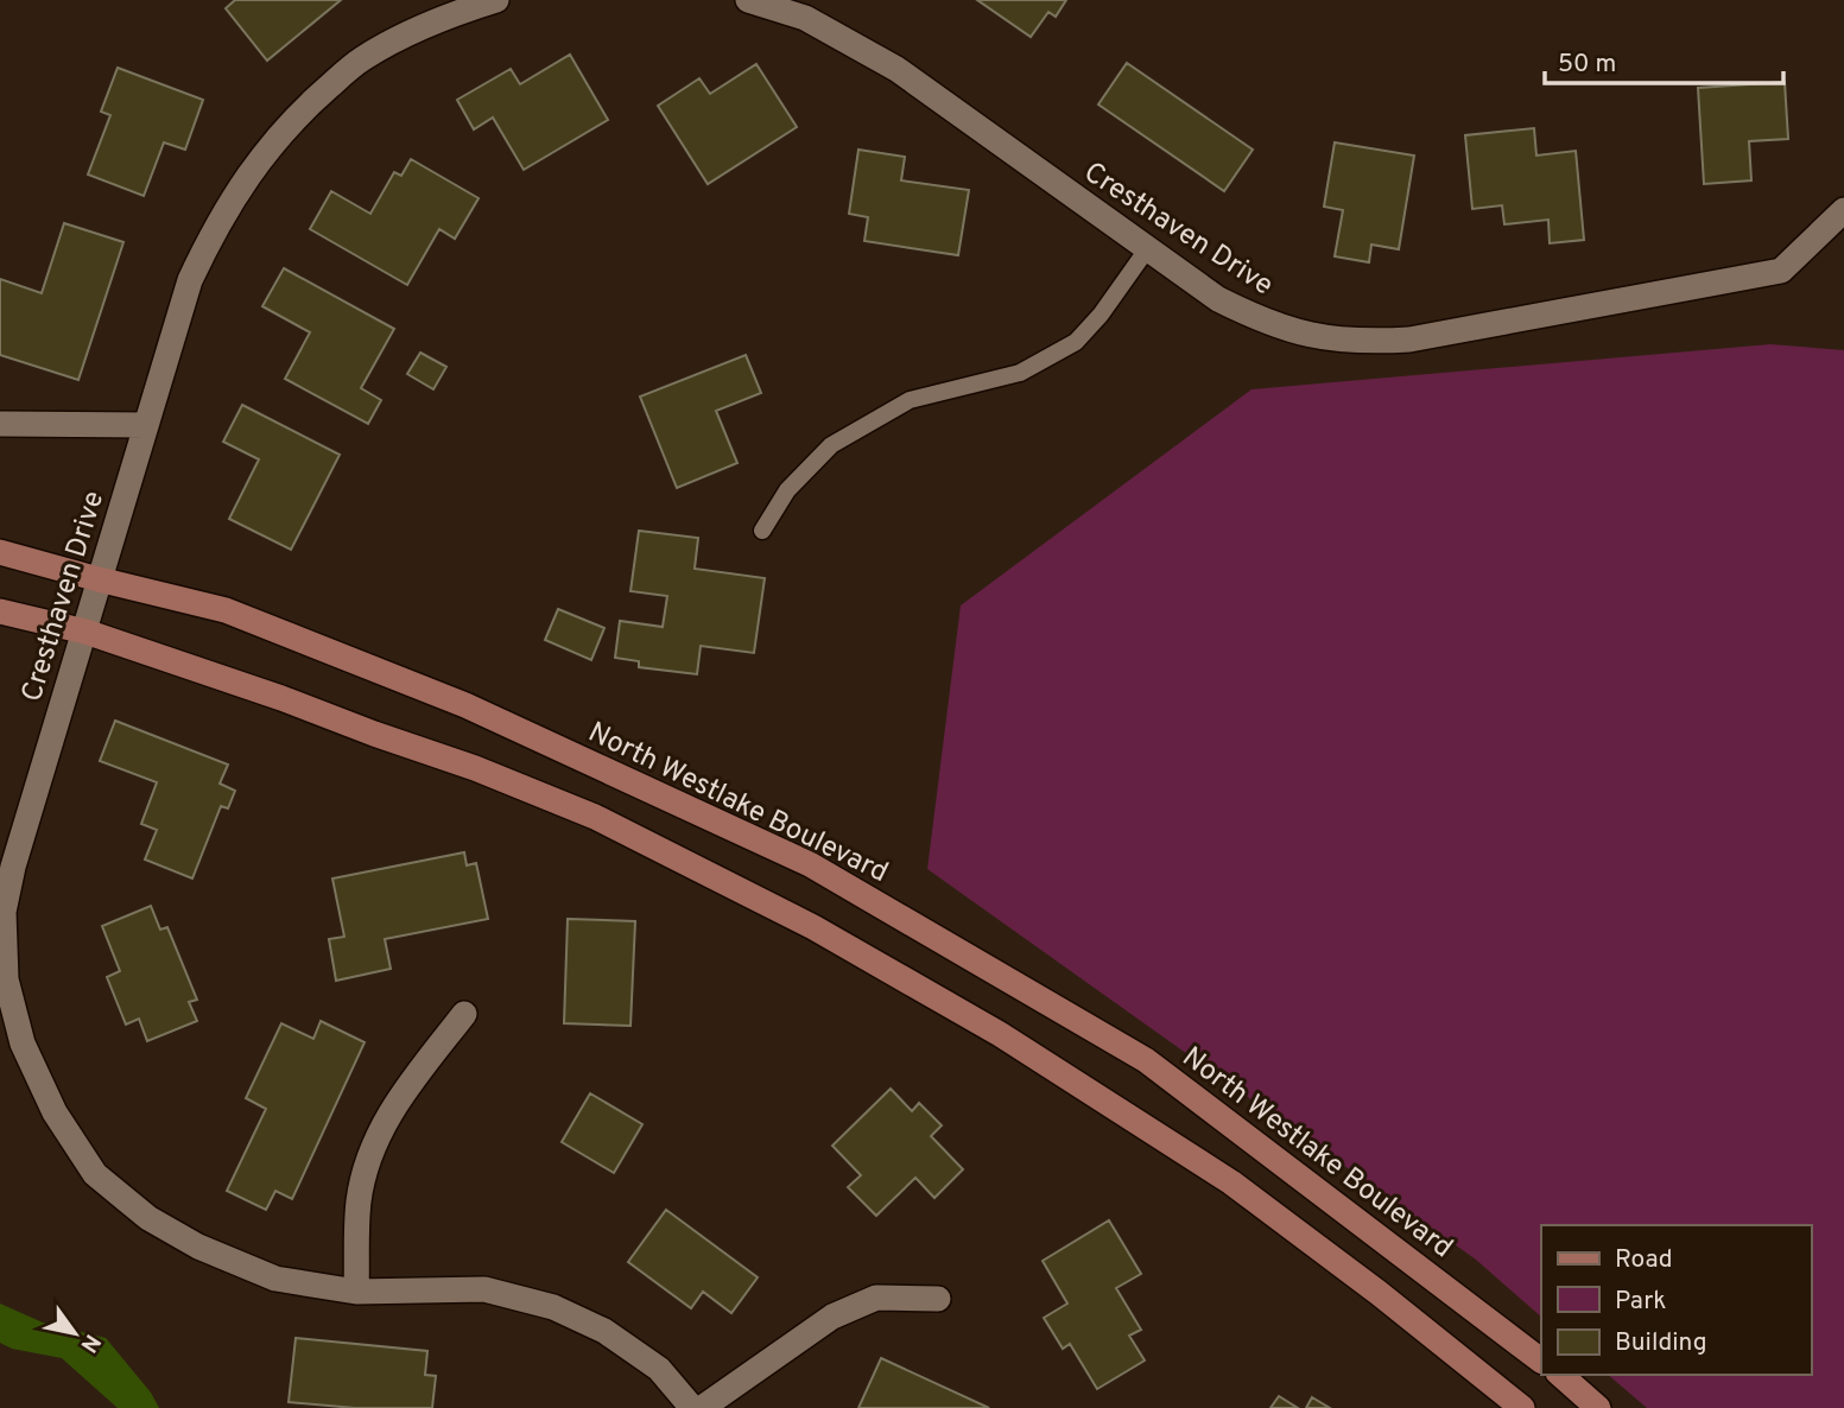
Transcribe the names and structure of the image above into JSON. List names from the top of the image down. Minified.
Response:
{"streets":{"main road":["North Westlake Boulevard"],"street":["Cresthaven Drive"]},"crossings":[["Cresthaven Drive","North Westlake Boulevard"]],"legend":["Road","Park","Building"],"scale_bar":"50 m","north":"bottom right"}
